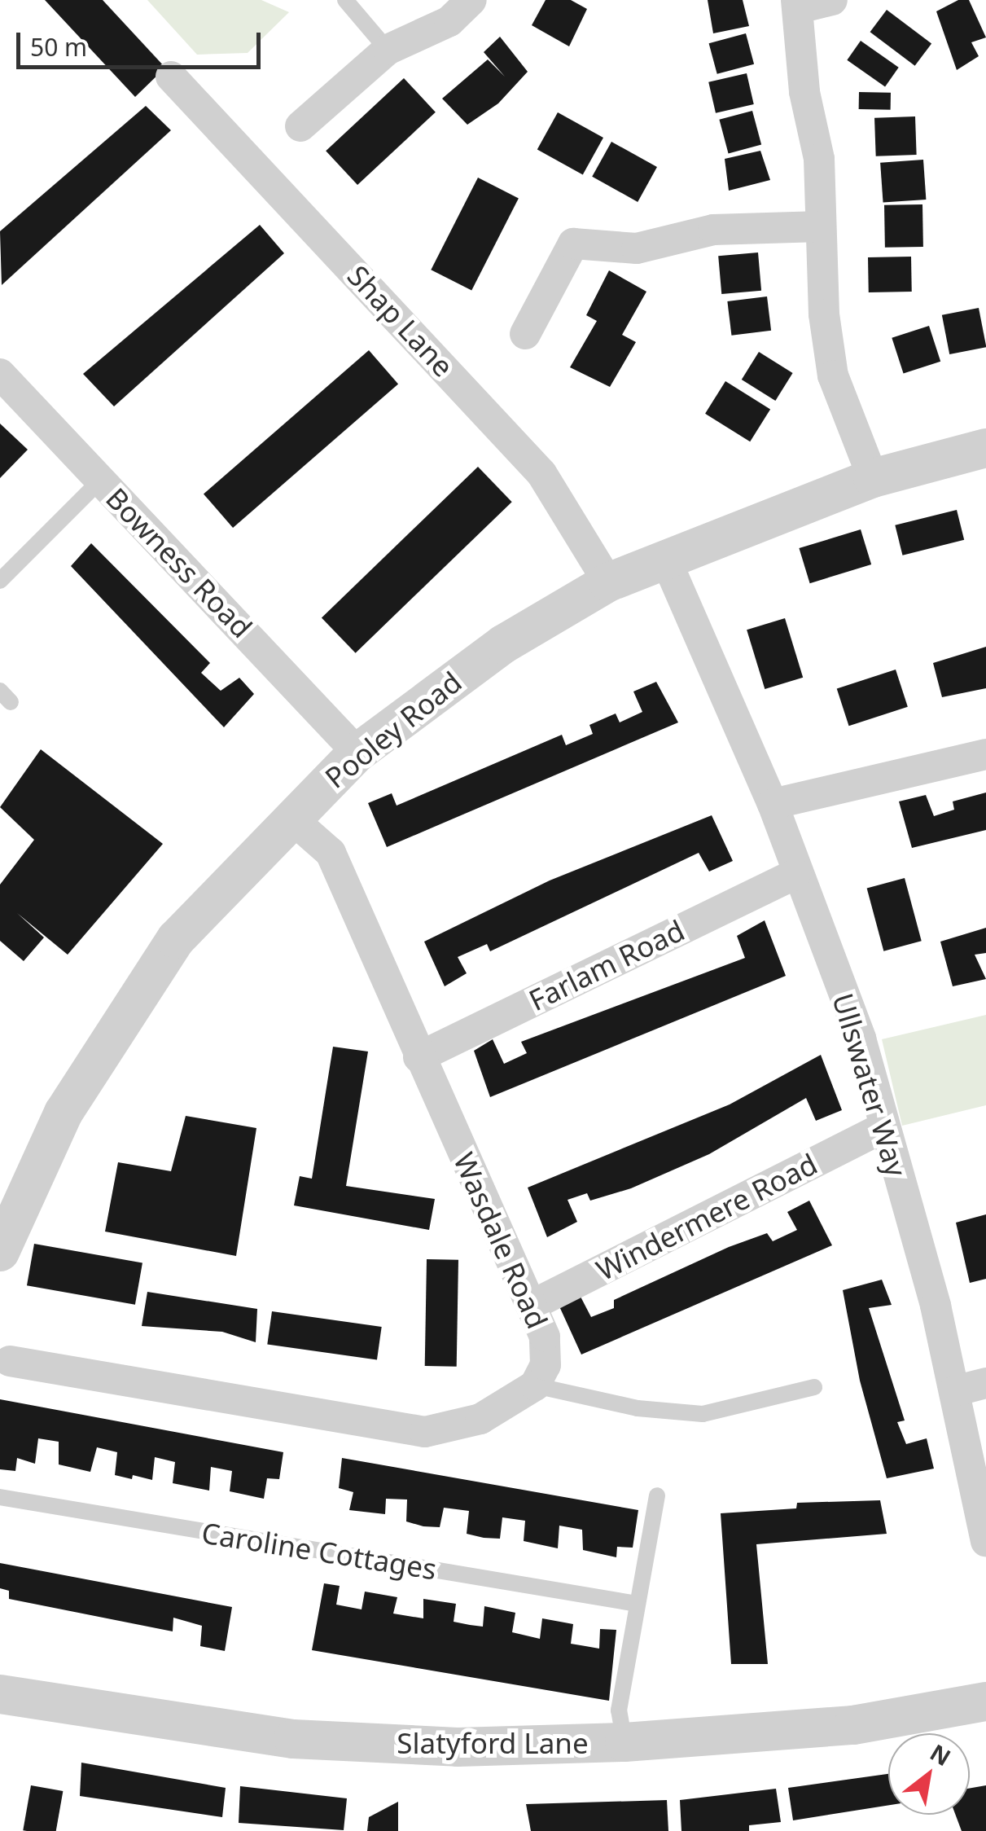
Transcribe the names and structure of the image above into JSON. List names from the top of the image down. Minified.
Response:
{"streets":{"street":["Shap Lane","Bowness Road","Pooley Road","Farlam Road","Ullswater Way","Windermere Road","Wasdale Road","Slatyford Lane"],"lane":["Caroline Cottages"]},"crossings":[["Shap Lane","Pooley Road"],["Bowness Road","Pooley Road"],["Pooley Road","Ullswater Way"],["Pooley Road","Wasdale Road"],["Farlam Road","Ullswater Way"],["Farlam Road","Wasdale Road"],["Ullswater Way","Windermere Road"],["Windermere Road","Wasdale Road"]],"scale_bar":"50 m","north":"top right"}
